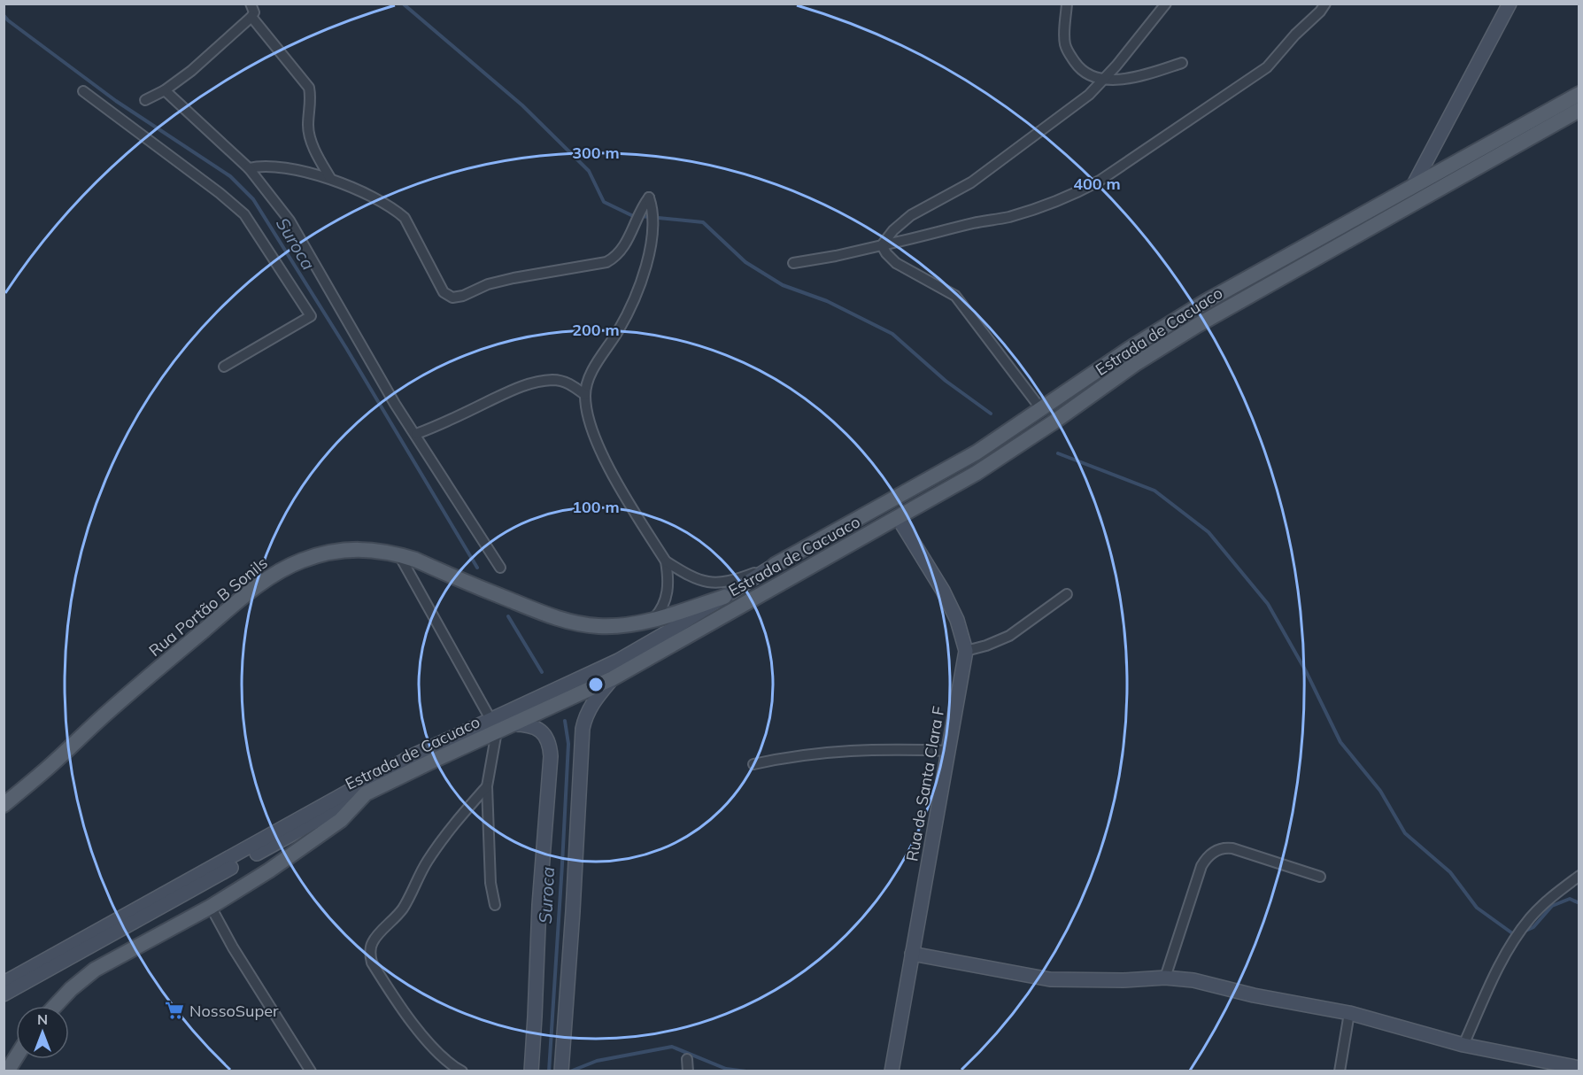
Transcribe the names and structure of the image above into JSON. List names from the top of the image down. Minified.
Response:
{"streets":{"main road":["Estrada de Cacuaco","Rua Portão B Sonils","Rua de Santa Clara F"]},"crossings":[["Estrada de Cacuaco","Rua Portão B Sonils"],["Estrada de Cacuaco","Rua de Santa Clara F"]],"water":["Suroca"],"places":{"supermarket":["NossoSuper"]},"north":"top","rings":["300 m","400 m","200 m","100 m"]}
